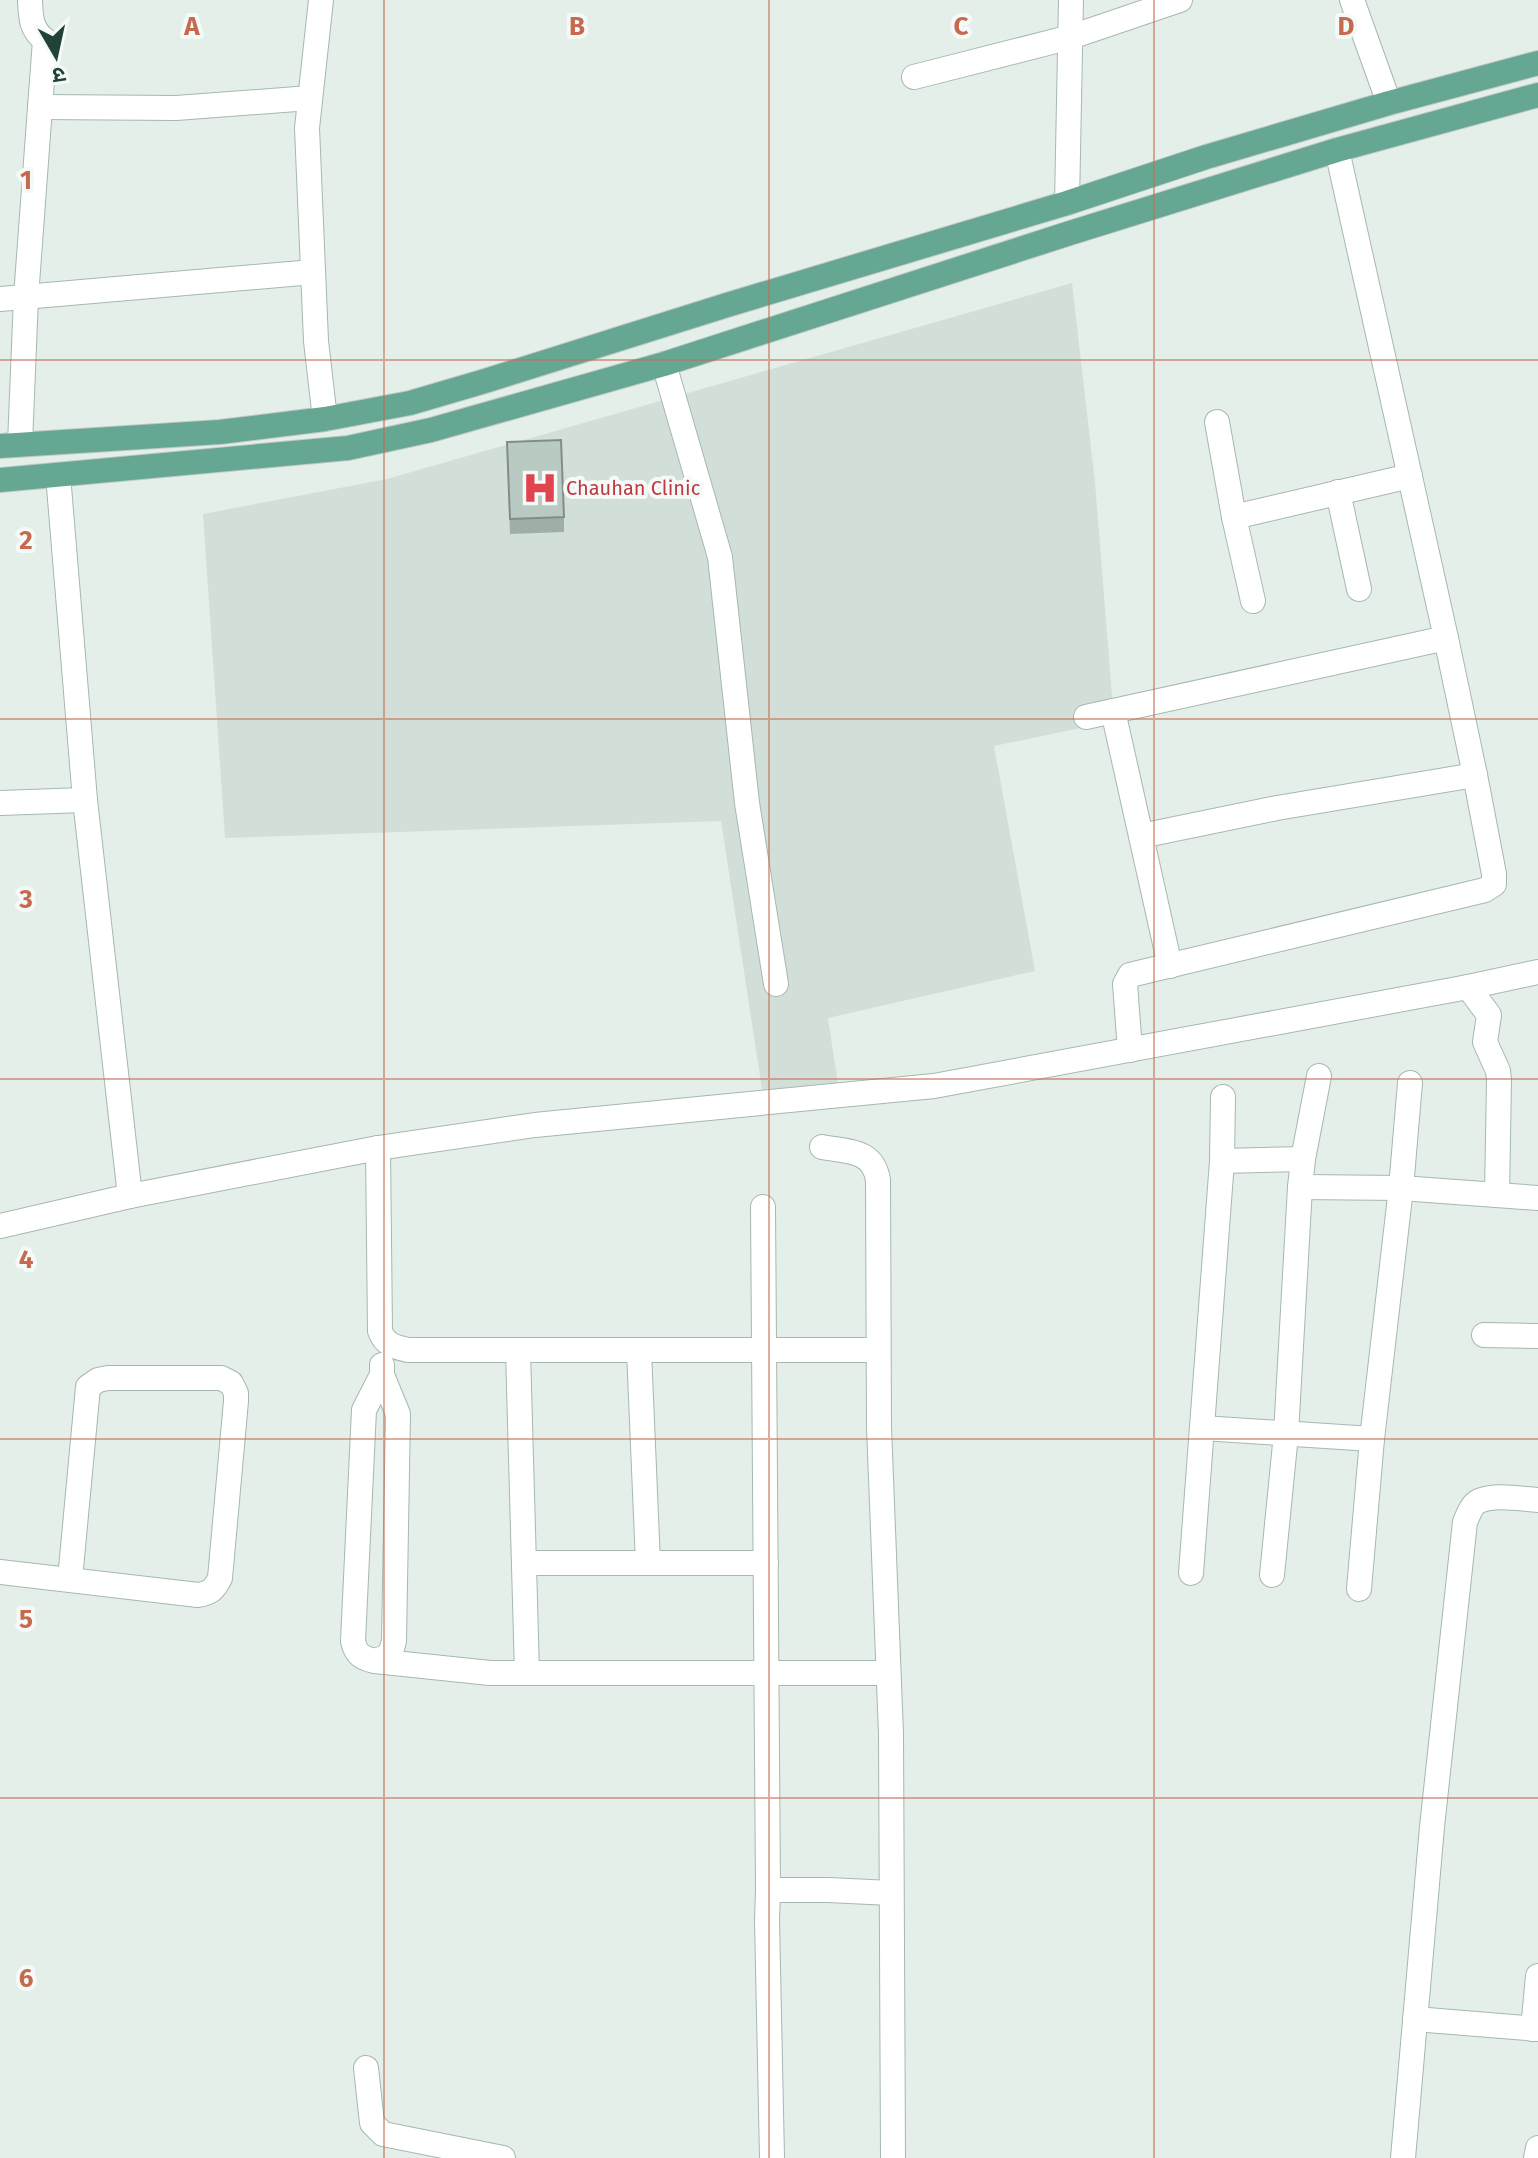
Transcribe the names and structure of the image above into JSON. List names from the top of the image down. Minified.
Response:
{"places":{"hospital":["Chauhan Clinic"]},"north":"bottom","grid":{"columns":["A","B","C","D"],"rows":["1","2","3","4","5","6"]}}
